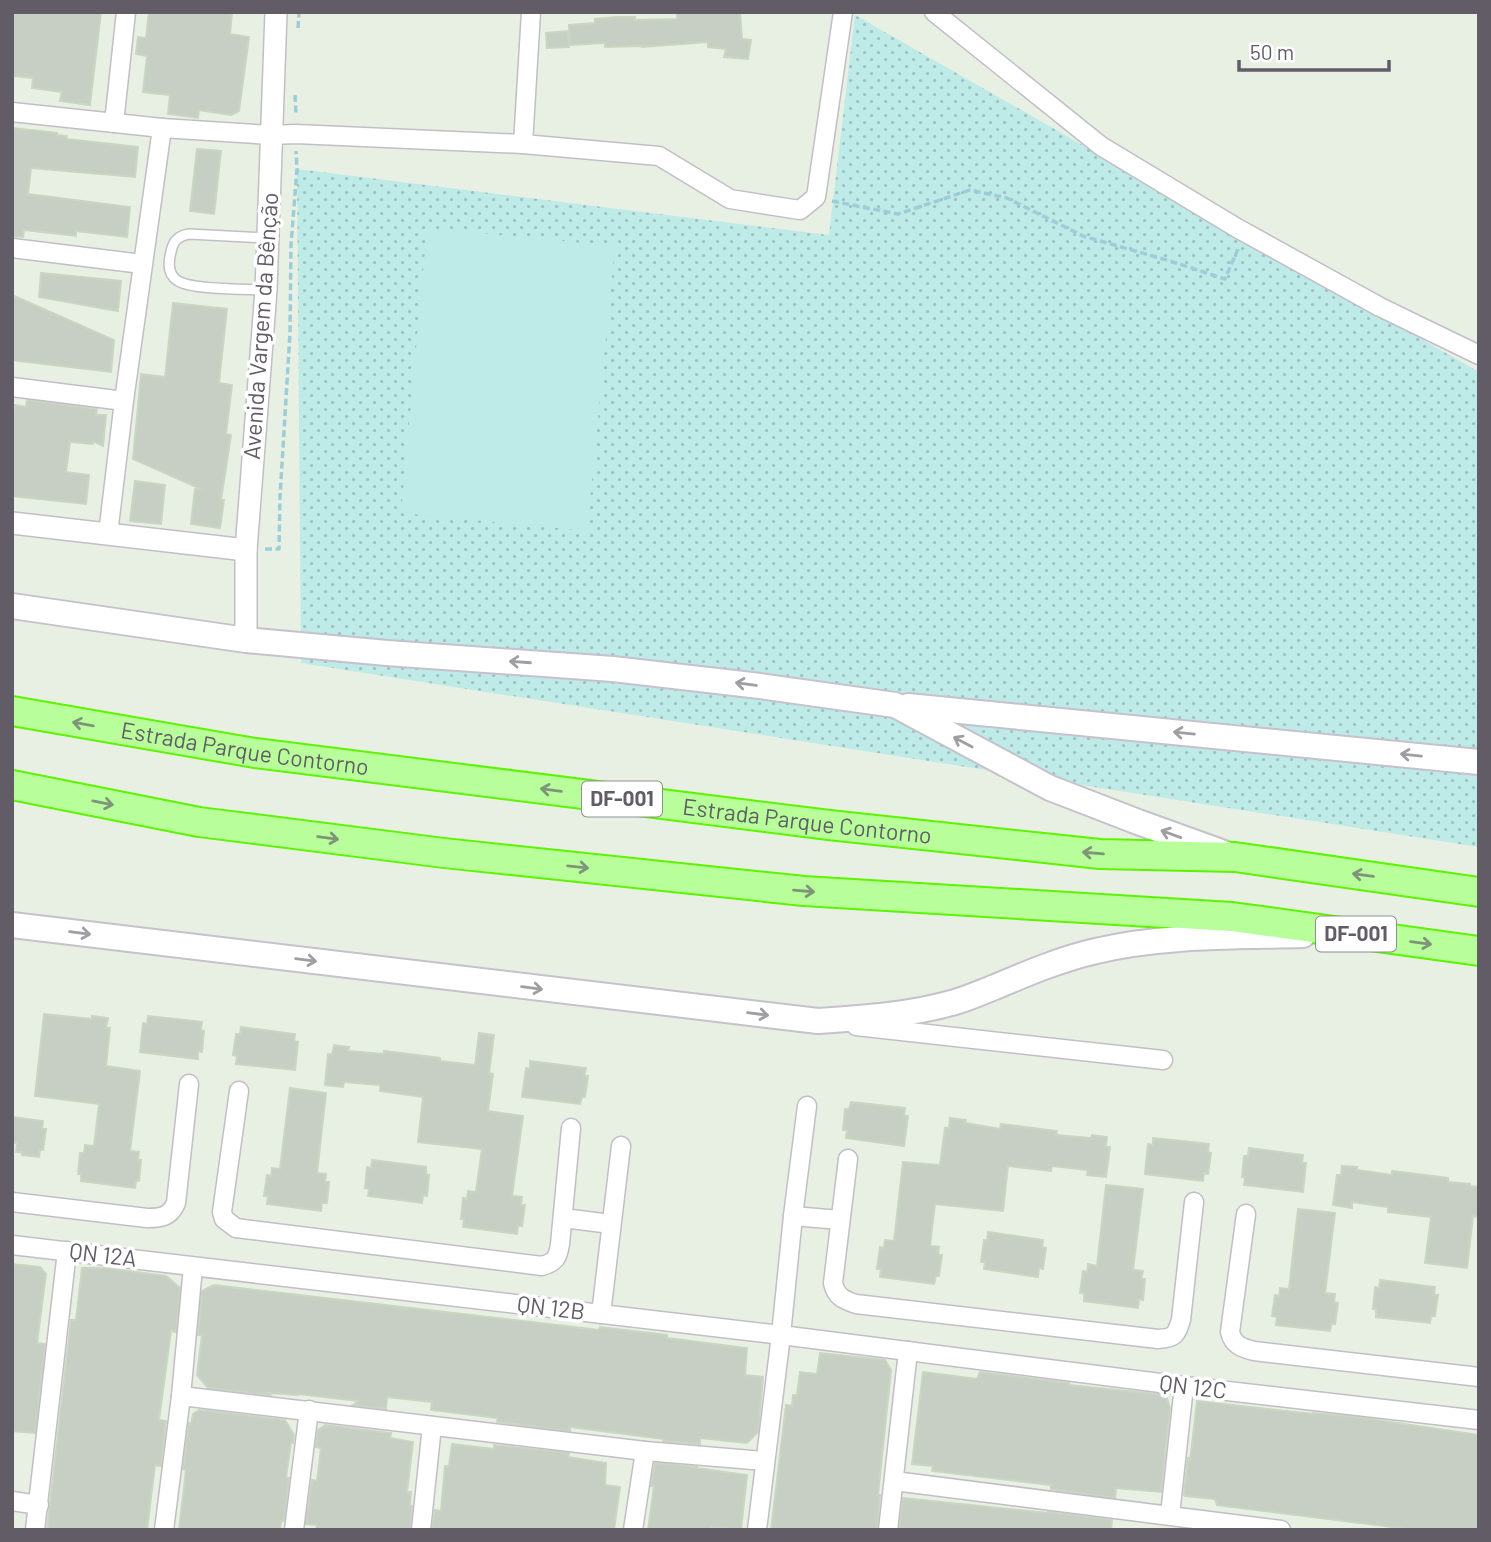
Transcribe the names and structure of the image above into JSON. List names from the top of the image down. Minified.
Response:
{"streets":{"highway":["Estrada Parque Contorno","DF-001"],"street":["Avenida Vargem da Bênção","QN 12A","QN 12B","QN 12C"]},"crossings":[["QN 12A","QN 12B"],["QN 12B","QN 12C"]],"scale_bar":"50 m"}
